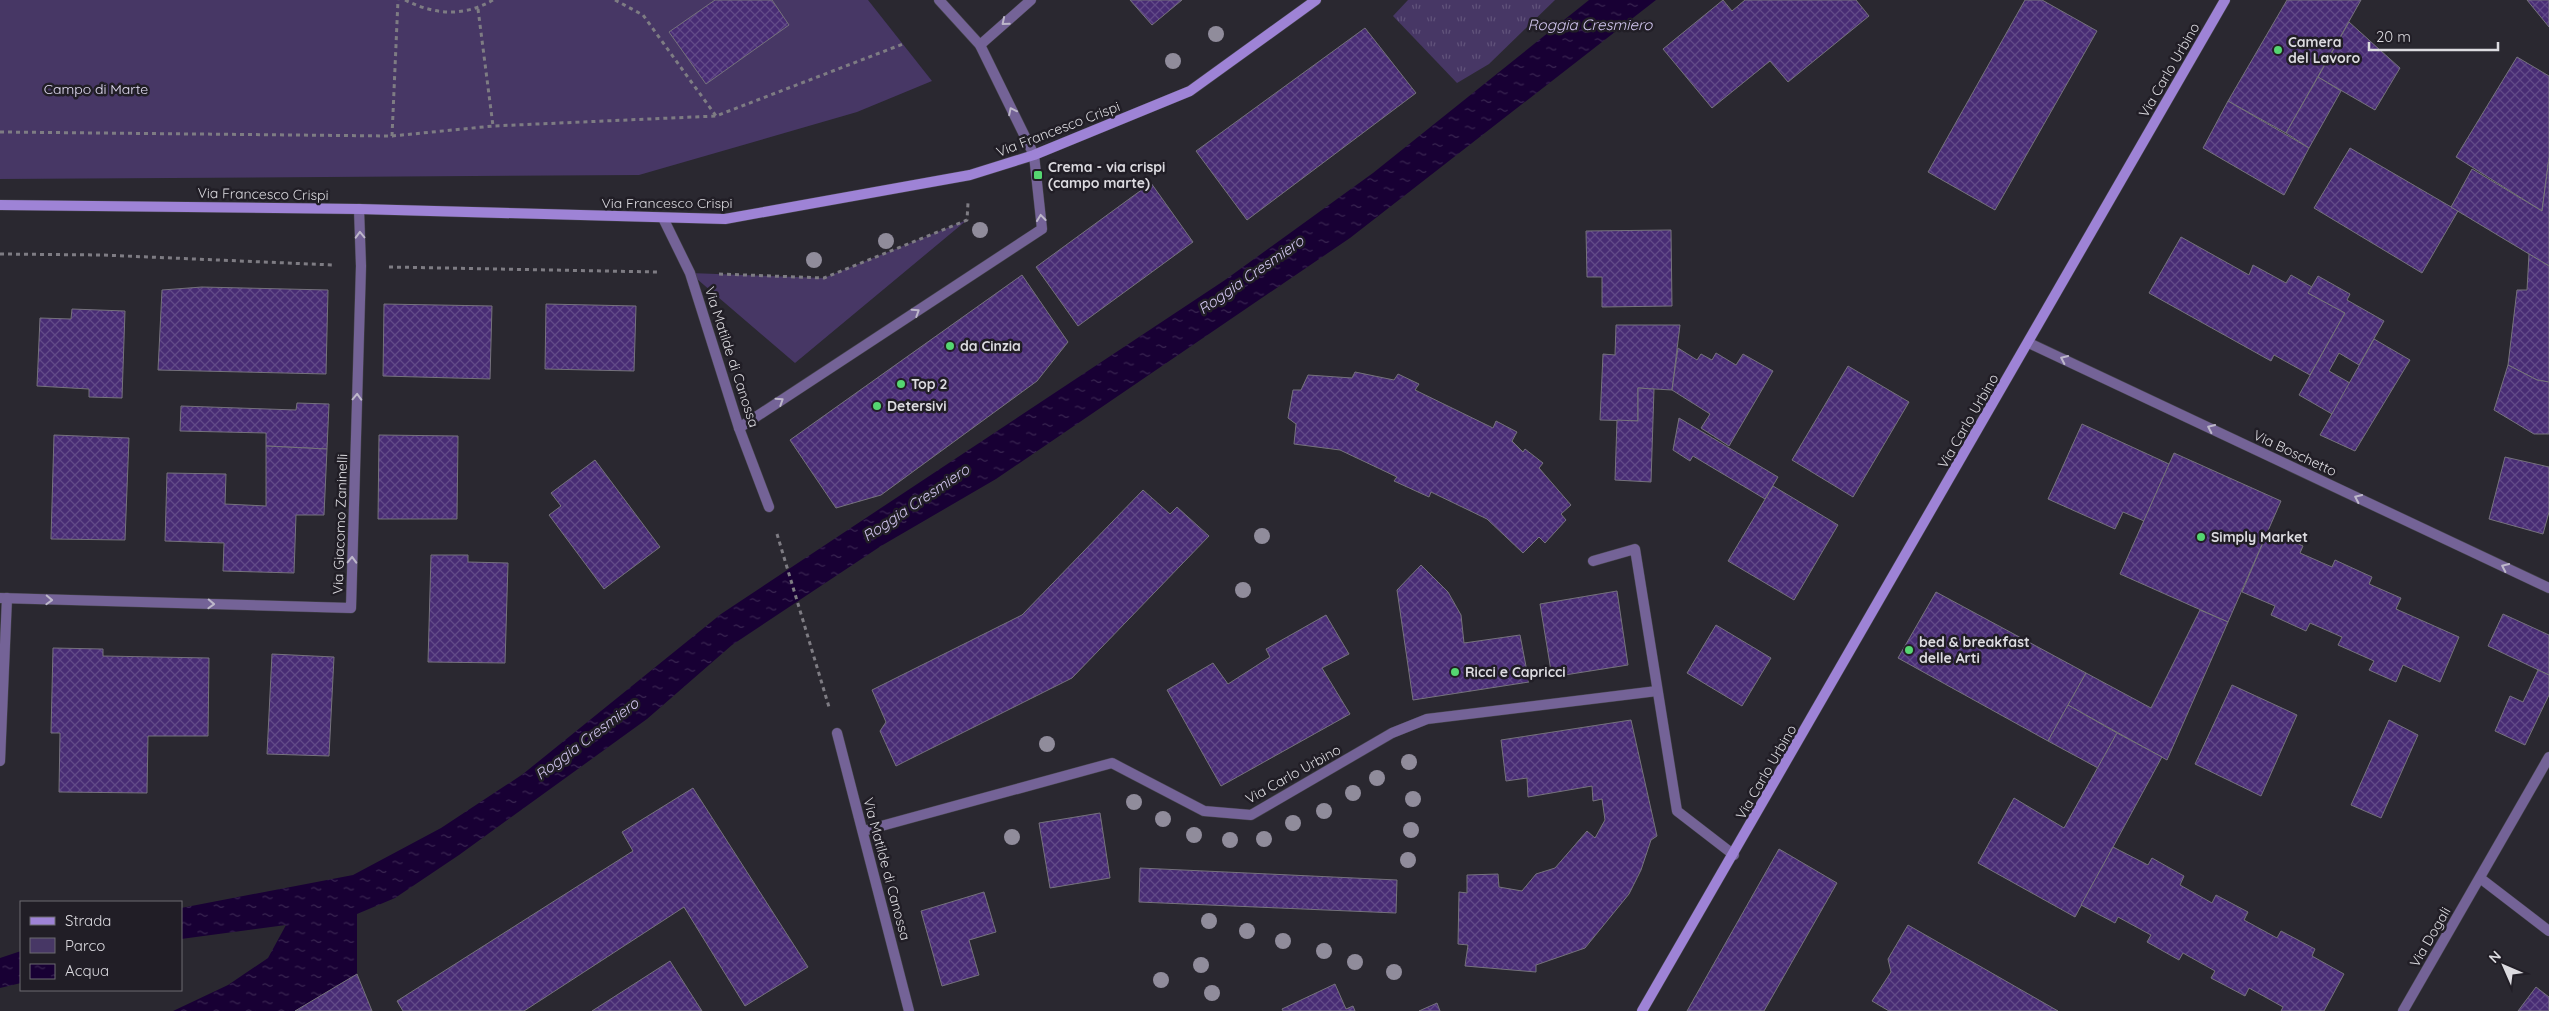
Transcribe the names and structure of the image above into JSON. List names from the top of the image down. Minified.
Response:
{"streets":{"street":["Via Carlo Urbino","Via Francesco Crispi","Via Matilde di Canossa","Via Boschetto","Via Giacomo Zaninelli","Via Dogali"]},"crossings":[["Via Carlo Urbino","Via Matilde di Canossa"],["Via Carlo Urbino","Via Boschetto"],["Via Francesco Crispi","Via Matilde di Canossa"],["Via Francesco Crispi","Via Giacomo Zaninelli"]],"one_way":["Via Boschetto"],"water":["Roggia Cresmiero"],"parks":["Campo di Marte"],"places":{"other":["Camera del Lavoro","da Cinzia","Top 2","Detersivi","Simply Market","bed & breakfast delle Arti","Ricci e Capricci"],"transit":["Crema - via crispi (campo marte)"]},"legend":["Strada","Parco","Acqua"],"scale_bar":"20 m","north":"top left"}
